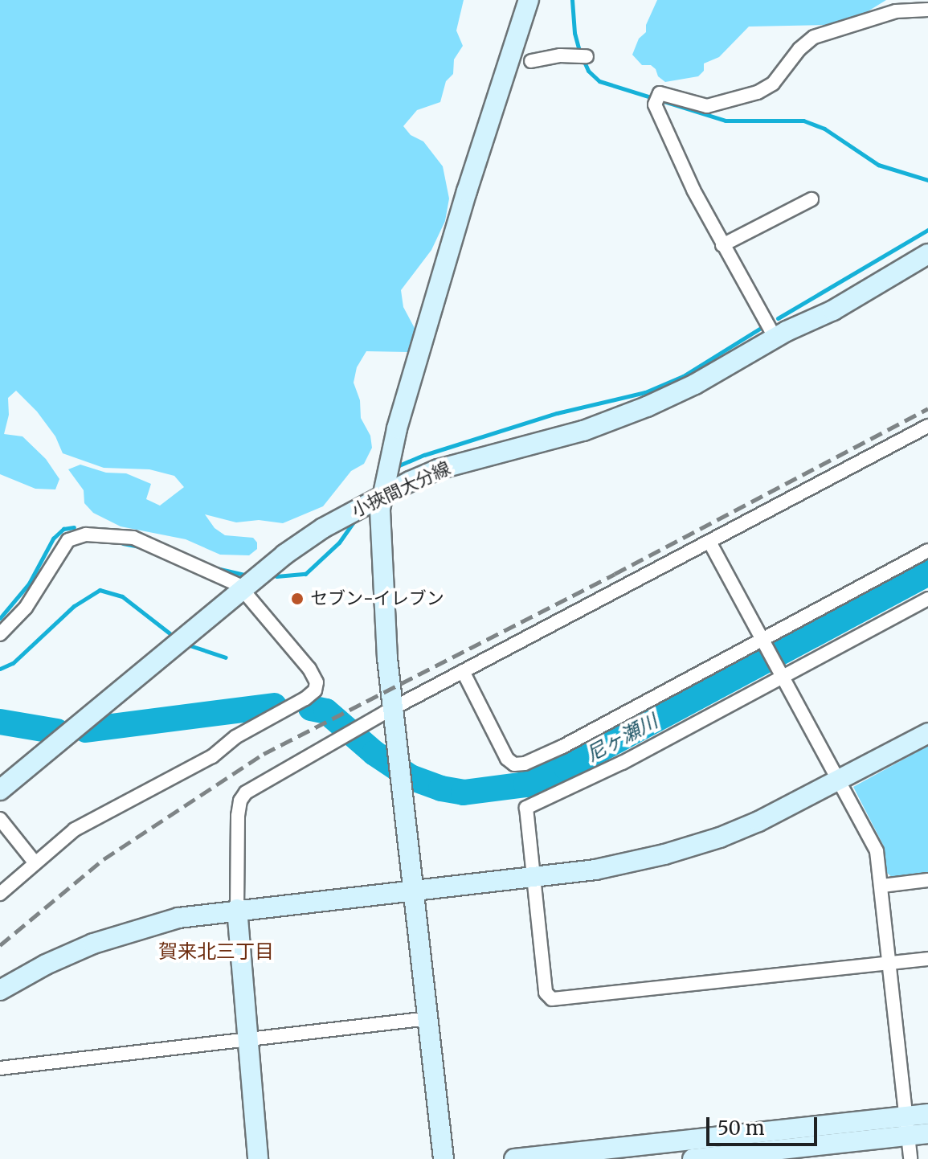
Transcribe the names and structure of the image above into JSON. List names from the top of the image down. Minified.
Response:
{"streets":{"street":["小挾間大分線"]},"districts":["賀来北三丁目"],"water":["尼ヶ瀬川"],"places":["セブン-イレブン"],"scale_bar":"50 m"}
